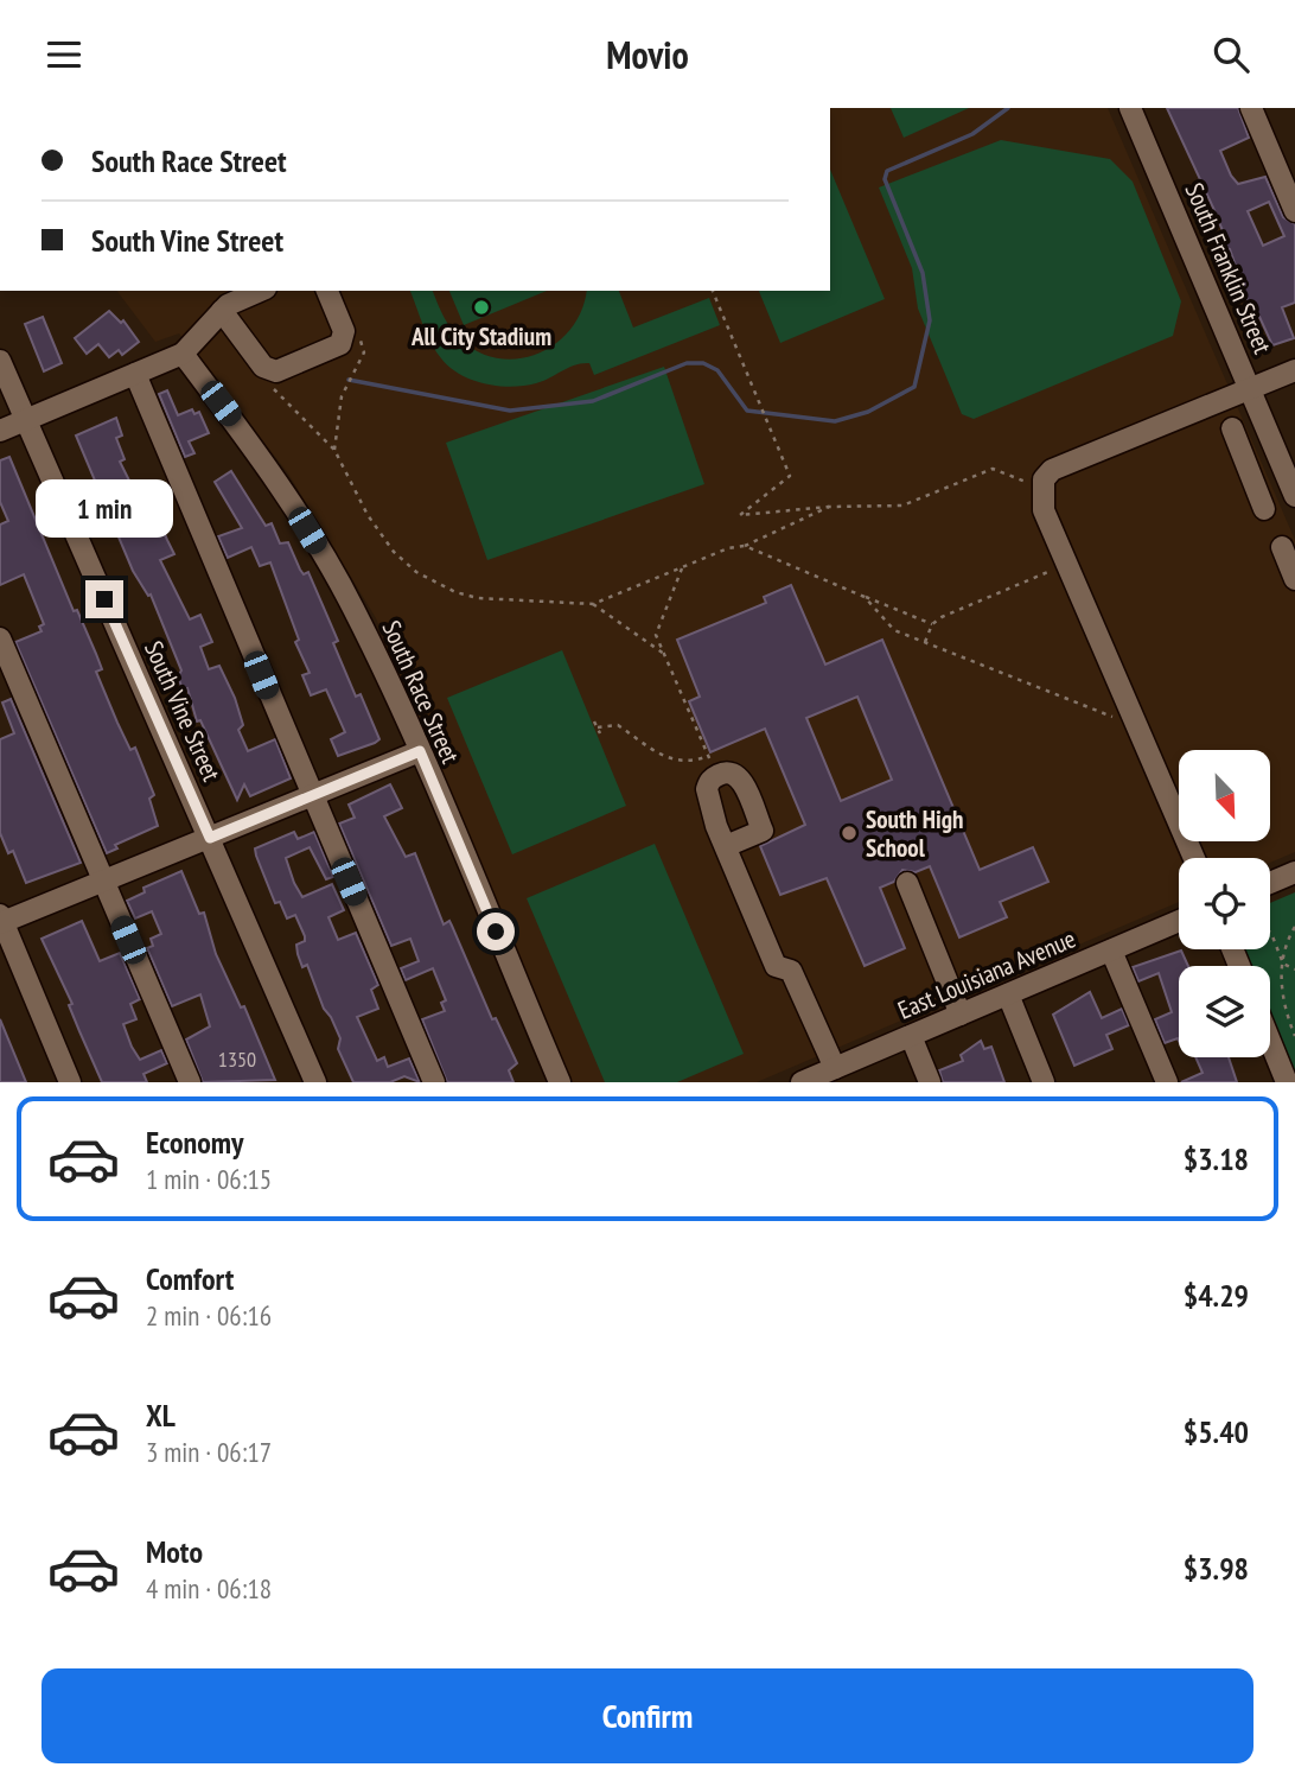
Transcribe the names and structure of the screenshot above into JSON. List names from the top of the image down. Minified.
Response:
{"streets":{"street":["South Franklin Street","South Race Street","South Vine Street","East Louisiana Avenue"]},"places":["All City Stadium","South High School"],"house_numbers":["1350"],"north":"bottom right","page":{"header":"Movio","banner":["South Race Street","South Vine Street"],"bubble":"1 min","list":[{"name":"Economy","note":"1 min · 06:15","value":"$3.18"},{"name":"Comfort","note":"2 min · 06:16","value":"$4.29"},{"name":"XL","note":"3 min · 06:17","value":"$5.40"},{"name":"Moto","note":"4 min · 06:18","value":"$3.98"}],"buttons":"Confirm"}}
